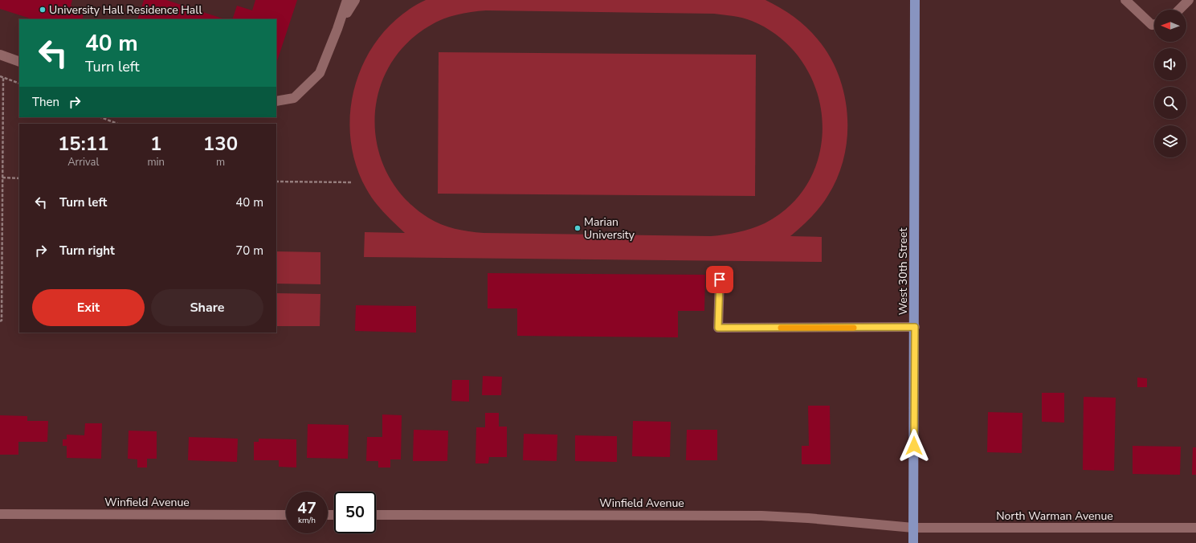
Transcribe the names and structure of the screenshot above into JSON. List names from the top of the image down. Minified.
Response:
{"streets":{"main road":["West 30th Street"],"street":["Winfield Avenue","North Warman Avenue"]},"crossings":[["West 30th Street","Winfield Avenue"],["West 30th Street","North Warman Avenue"],["Winfield Avenue","North Warman Avenue"]],"places":["University Hall Residence Hall","Marian University"],"north":"left","page":{"turn":["40 m","Turn left"],"then":"Then","eta":["15:11","Arrival","1","min","130","m"],"list":[{"name":"Turn left","value":"40 m"},{"name":"Turn right","value":"70 m"}],"buttons":["Exit","Share"],"speed":"47 km/h","limit":"50"}}
